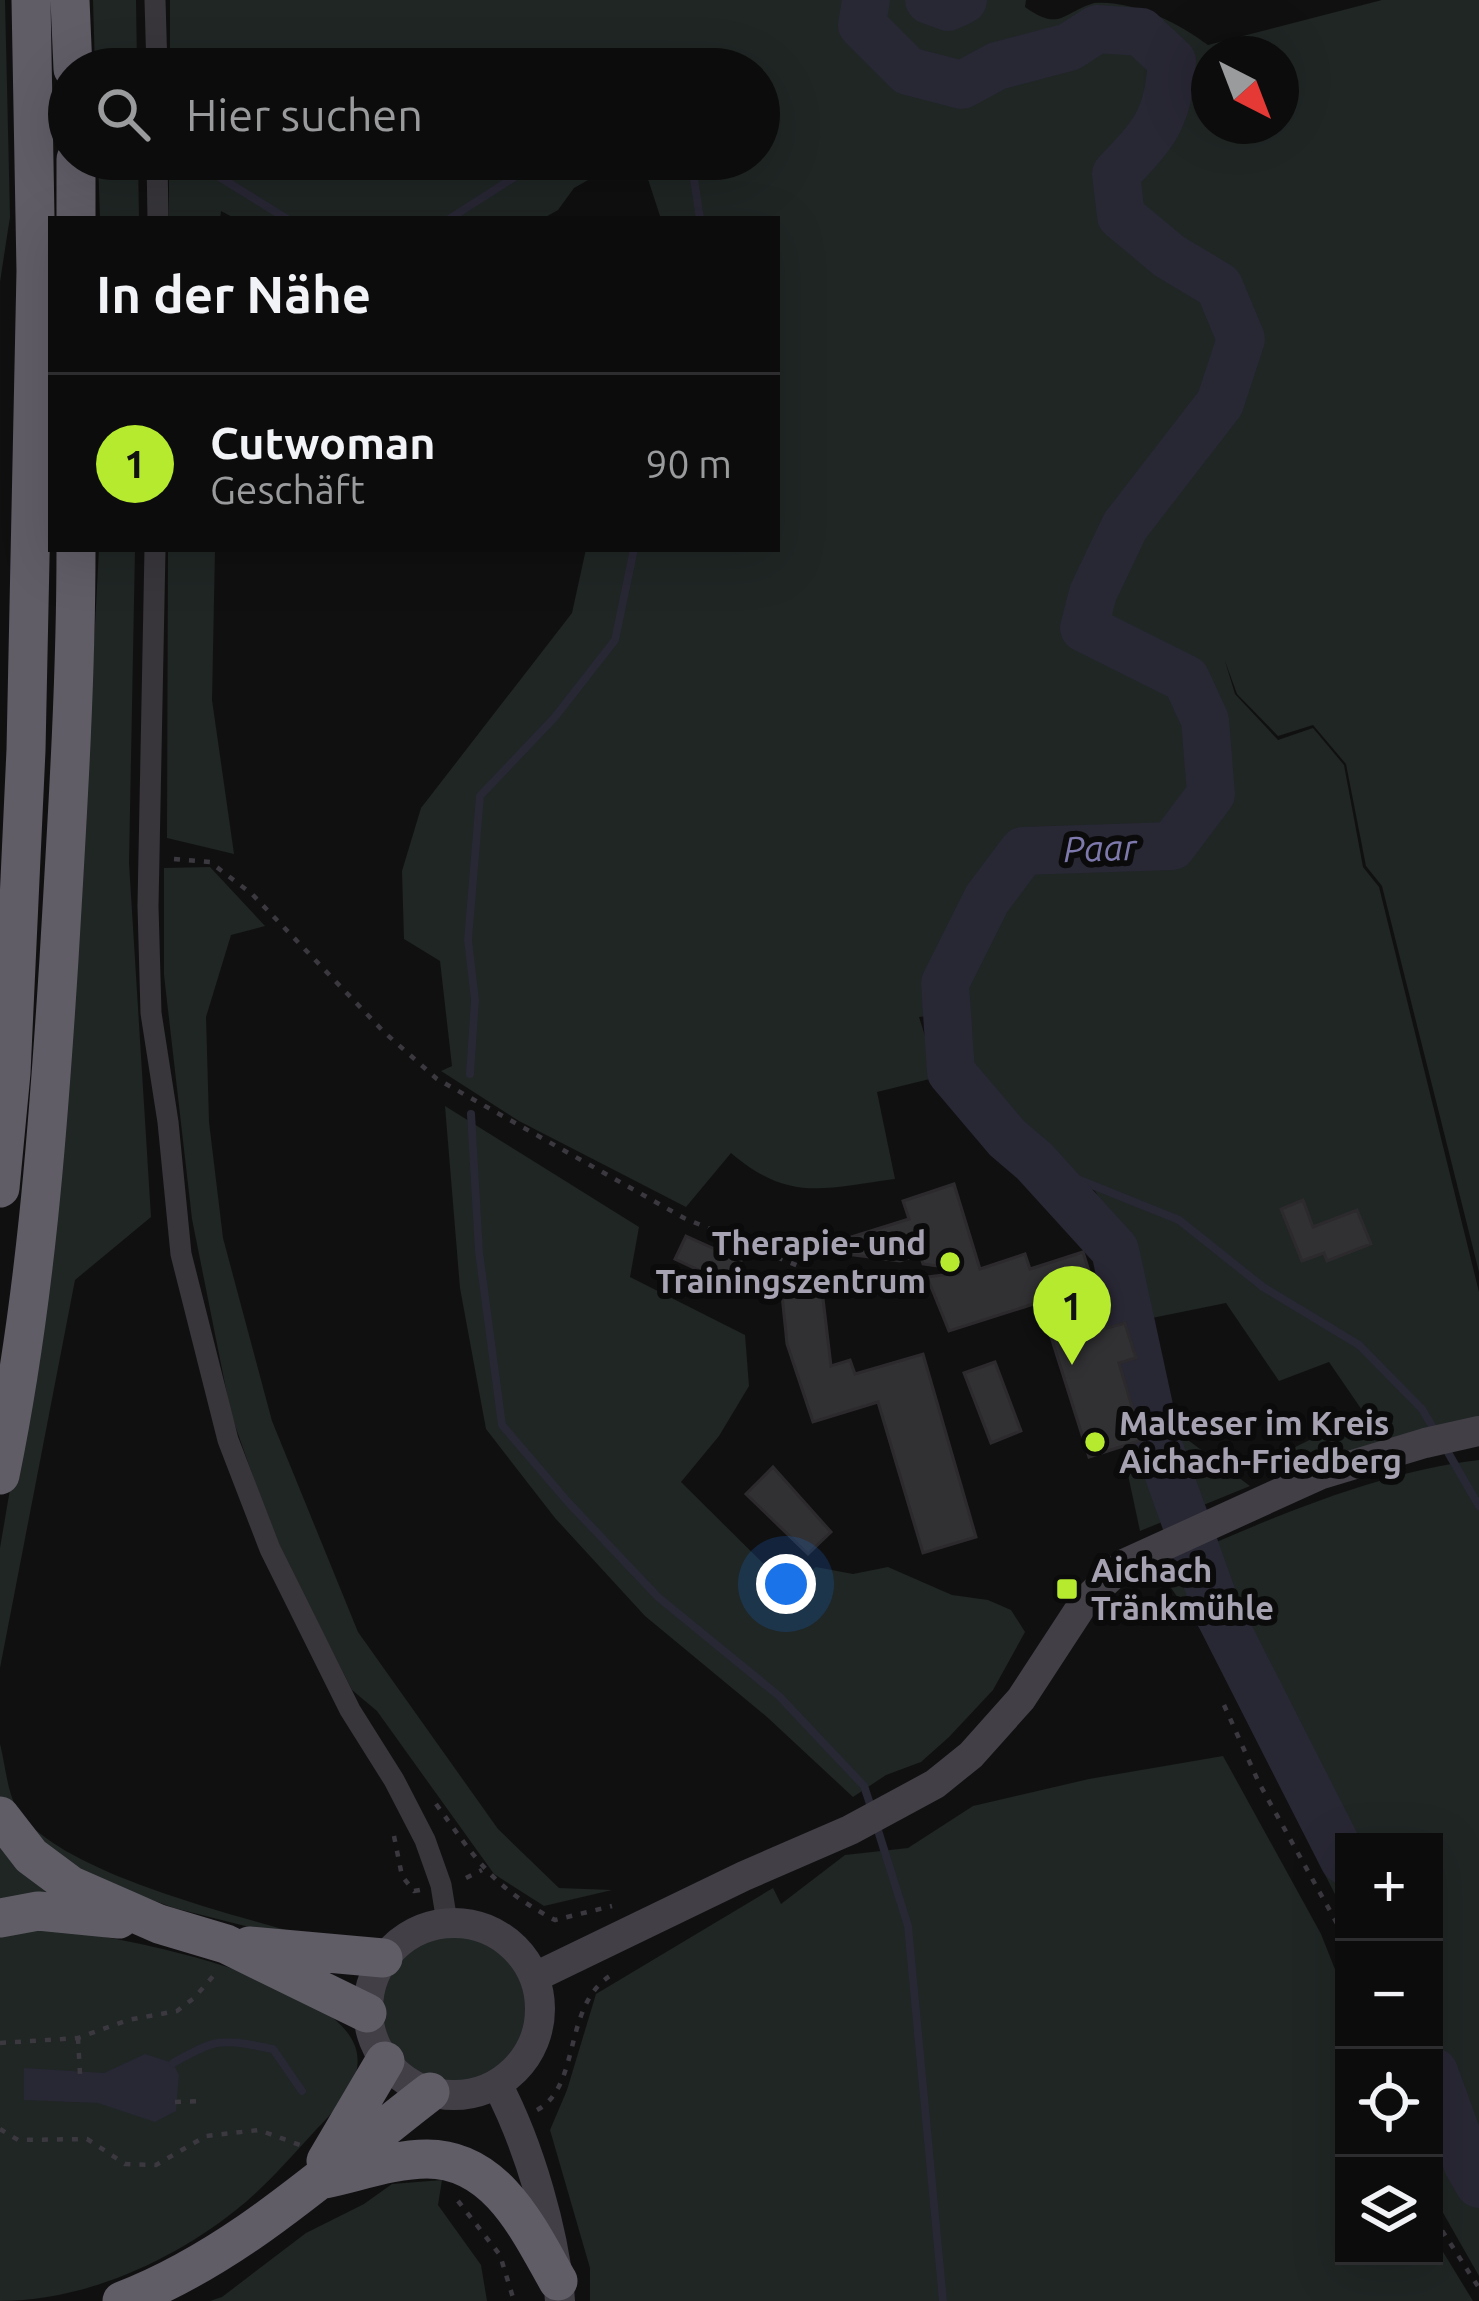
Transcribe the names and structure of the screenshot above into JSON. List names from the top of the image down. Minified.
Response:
{"water":["Paar"],"places":{"other":["Therapie- und Trainingszentrum","Malteser im Kreis Aichach-Friedberg"],"transit":["Aichach Tränkmühle"]},"north":"bottom right","page":{"search":"Hier suchen","heading":"In der Nähe","list":[{"mark":"1","name":"Cutwoman","note":"Geschäft","value":"90 m"}],"pins":"1","map_buttons":["+","−"]}}
